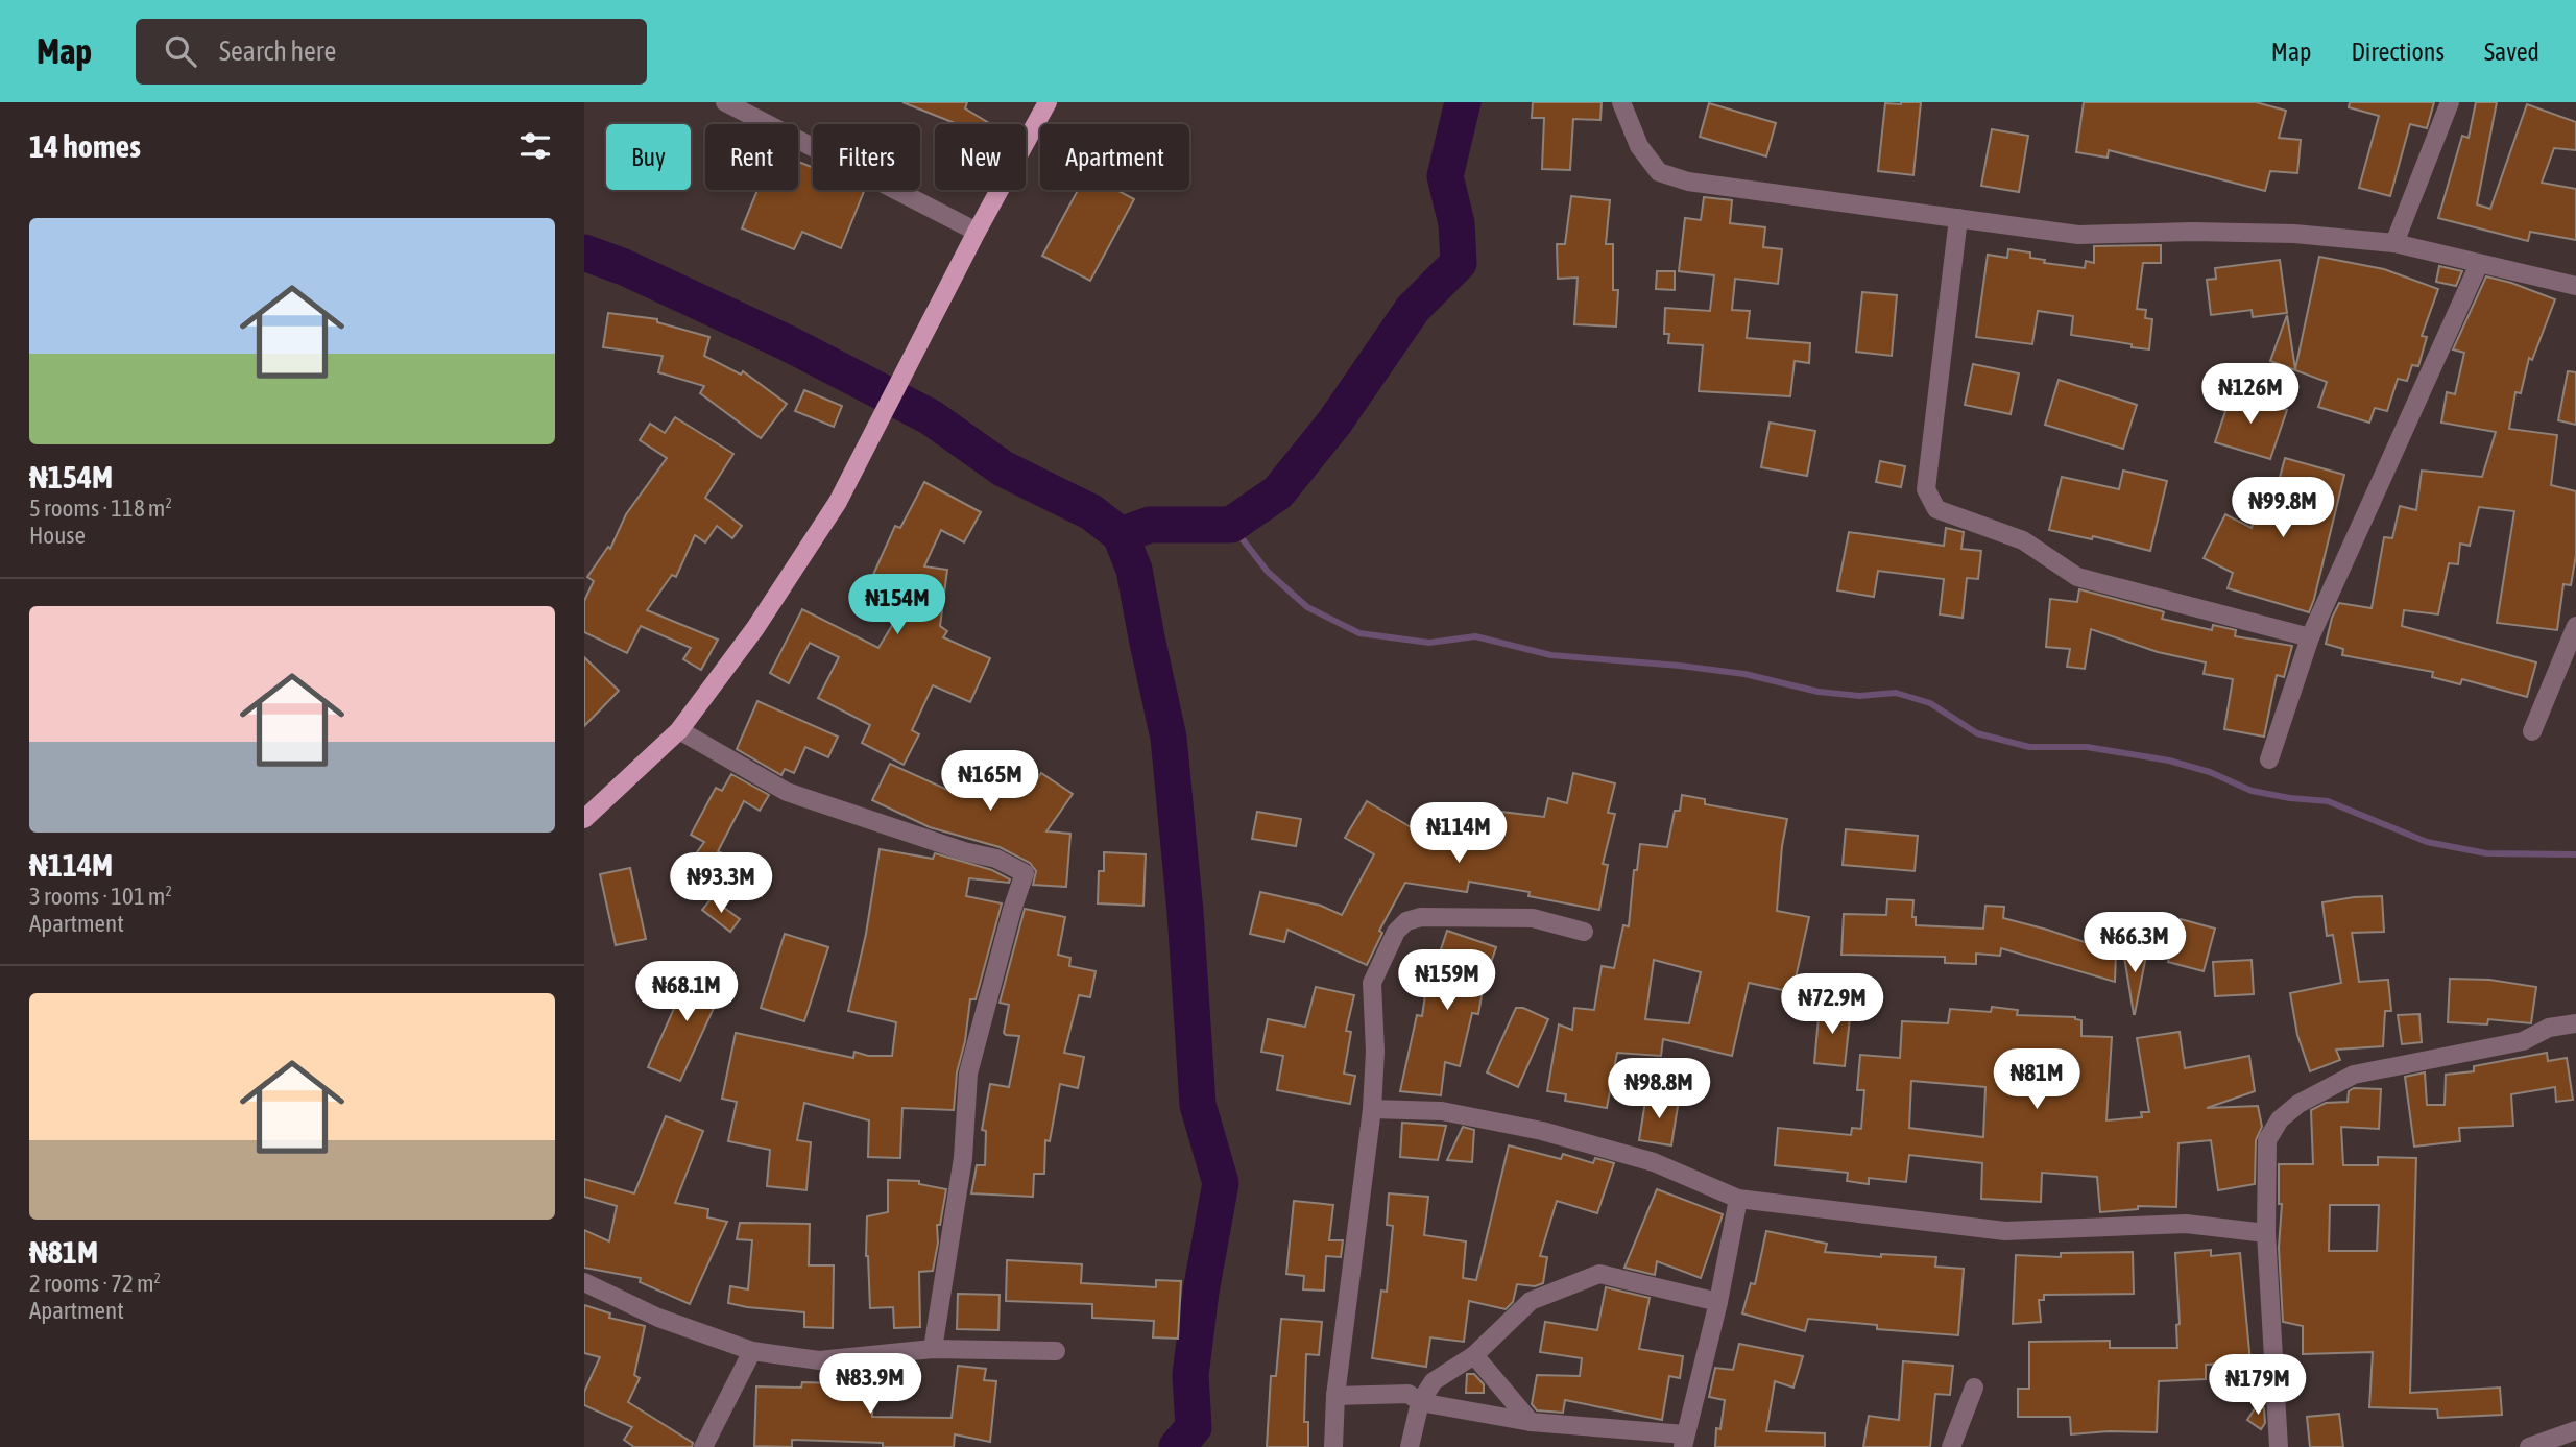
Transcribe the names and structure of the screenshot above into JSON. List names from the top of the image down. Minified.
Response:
{"page":{"header":"Map","search":"Search here","nav":["Map","Directions","Saved"],"heading":"14 homes","chip":["Buy","Rent","Filters","New","Apartment"],"list":[{"name":"₦154M","note":"5 rooms · 118 m² · House"},{"name":"₦114M","note":"3 rooms · 101 m² · Apartment"},{"name":"₦81M","note":"2 rooms · 72 m² · Apartment"}],"price":["₦126M","₦99.8M","₦154M","₦165M","₦114M","₦93.3M","₦66.3M","₦159M","₦68.1M","₦72.9M","₦81M","₦98.8M","₦83.9M","₦179M"]}}
